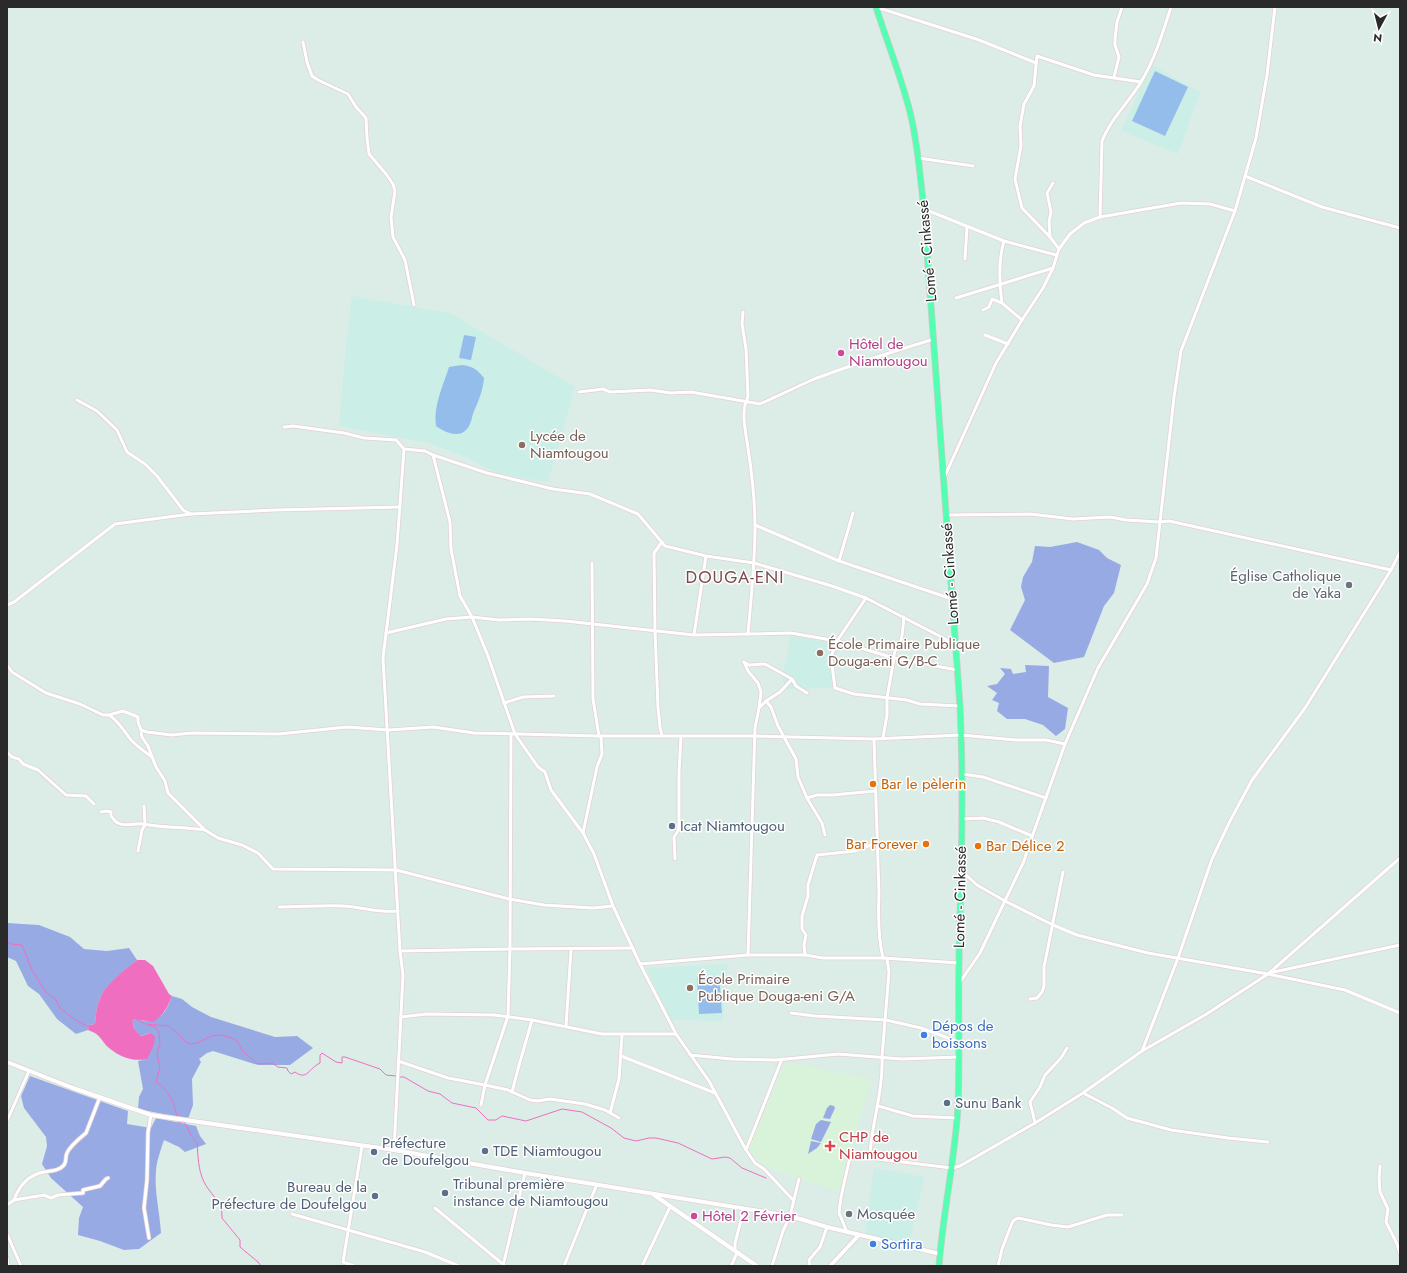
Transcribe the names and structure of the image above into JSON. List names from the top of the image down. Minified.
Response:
{"streets":{"highway":["Lomé - Cinkassé"]},"districts":["DOUGA-ENI"],"places":{"other":["Hôtel de Niamtougou","Lycée de Niamtougou","Église Catholique de Yaka","École Primaire Publique Douga-eni G/B-C","Bar le pèlerin","Icat Niamtougou","Bar Forever","Bar Délice 2","École Primaire Publique Douga-eni G/A","Dépos de boissons","Sunu Bank","TDE Niamtougou","Préfecture de Doufelgou","Tribunal première instance de Niamtougou","Bureau de la Préfecture de Doufelgou","Mosquée","Hôtel 2 Février","Sortira"],"health":["CHP de Niamtougou"]},"north":"bottom"}
